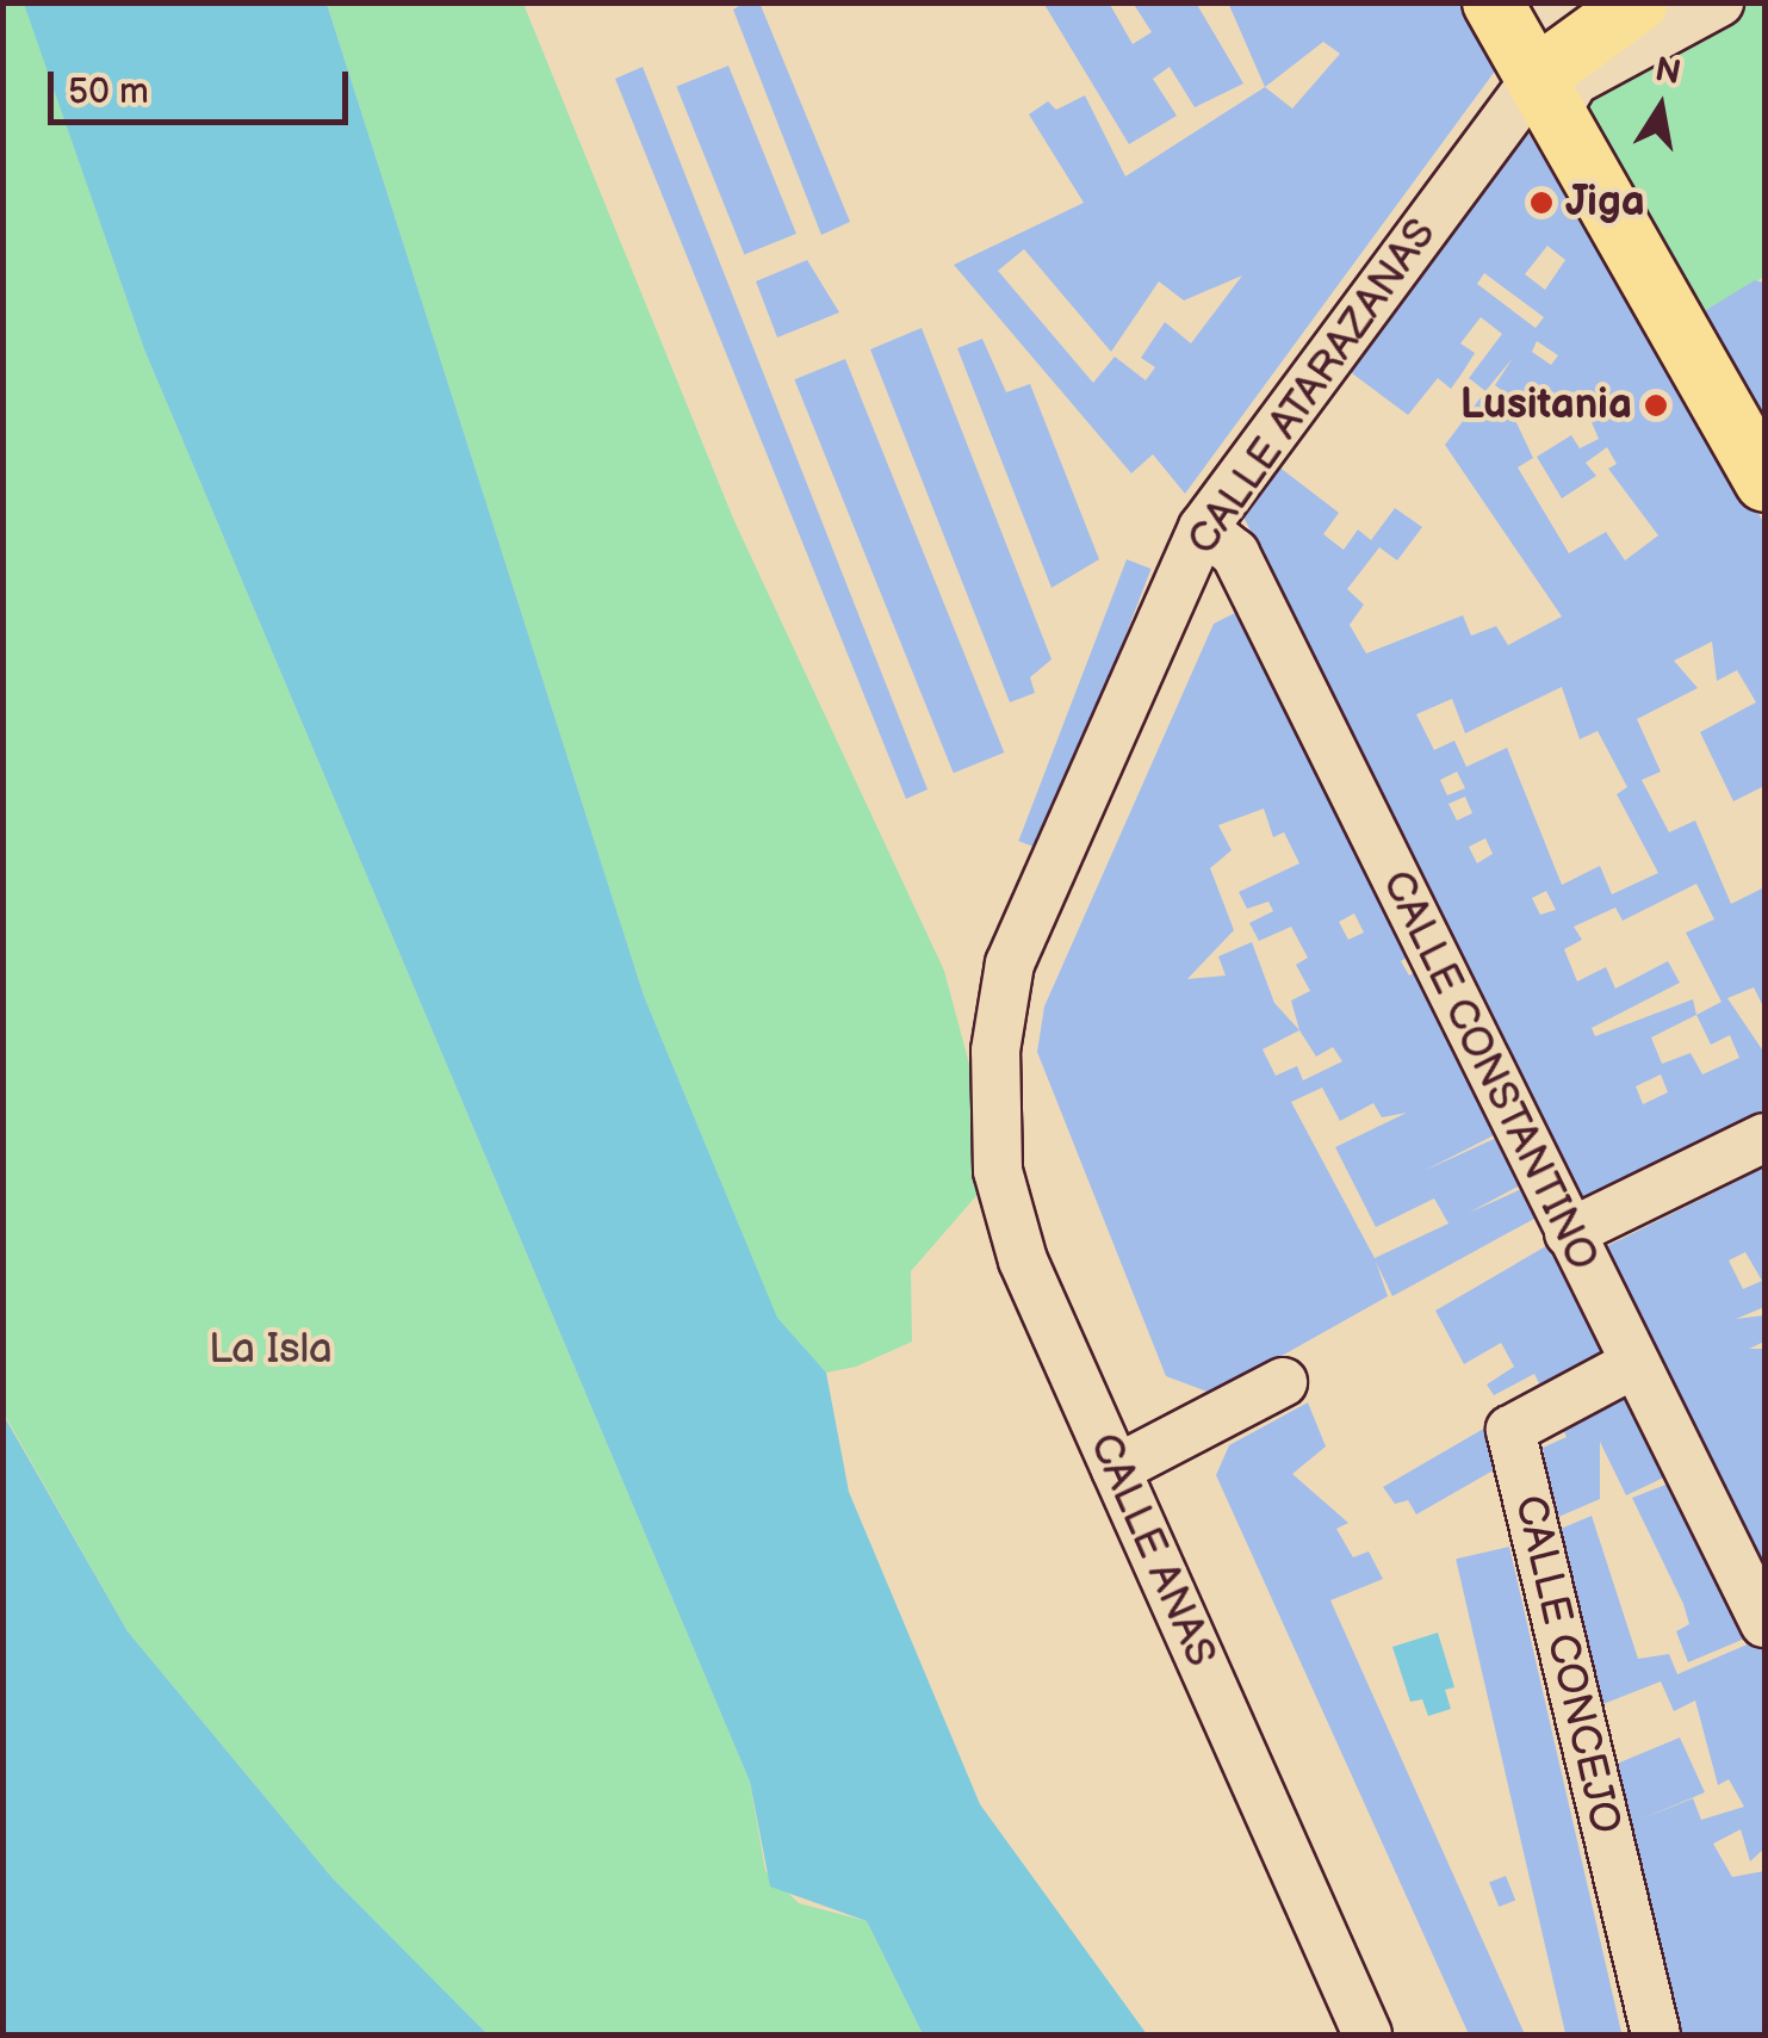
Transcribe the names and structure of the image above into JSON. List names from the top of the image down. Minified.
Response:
{"streets":{"street":["CALLE ATARAZANAS","CALLE CONSTANTINO","CALLE ANAS","CALLE CONCEJO"]},"crossings":[["CALLE ATARAZANAS","CALLE CONSTANTINO"],["CALLE ATARAZANAS","CALLE ANAS"],["CALLE CONSTANTINO","CALLE CONCEJO"]],"parks":["La Isla"],"places":["Jiga","Lusitania"],"scale_bar":"50 m","north":"top"}
